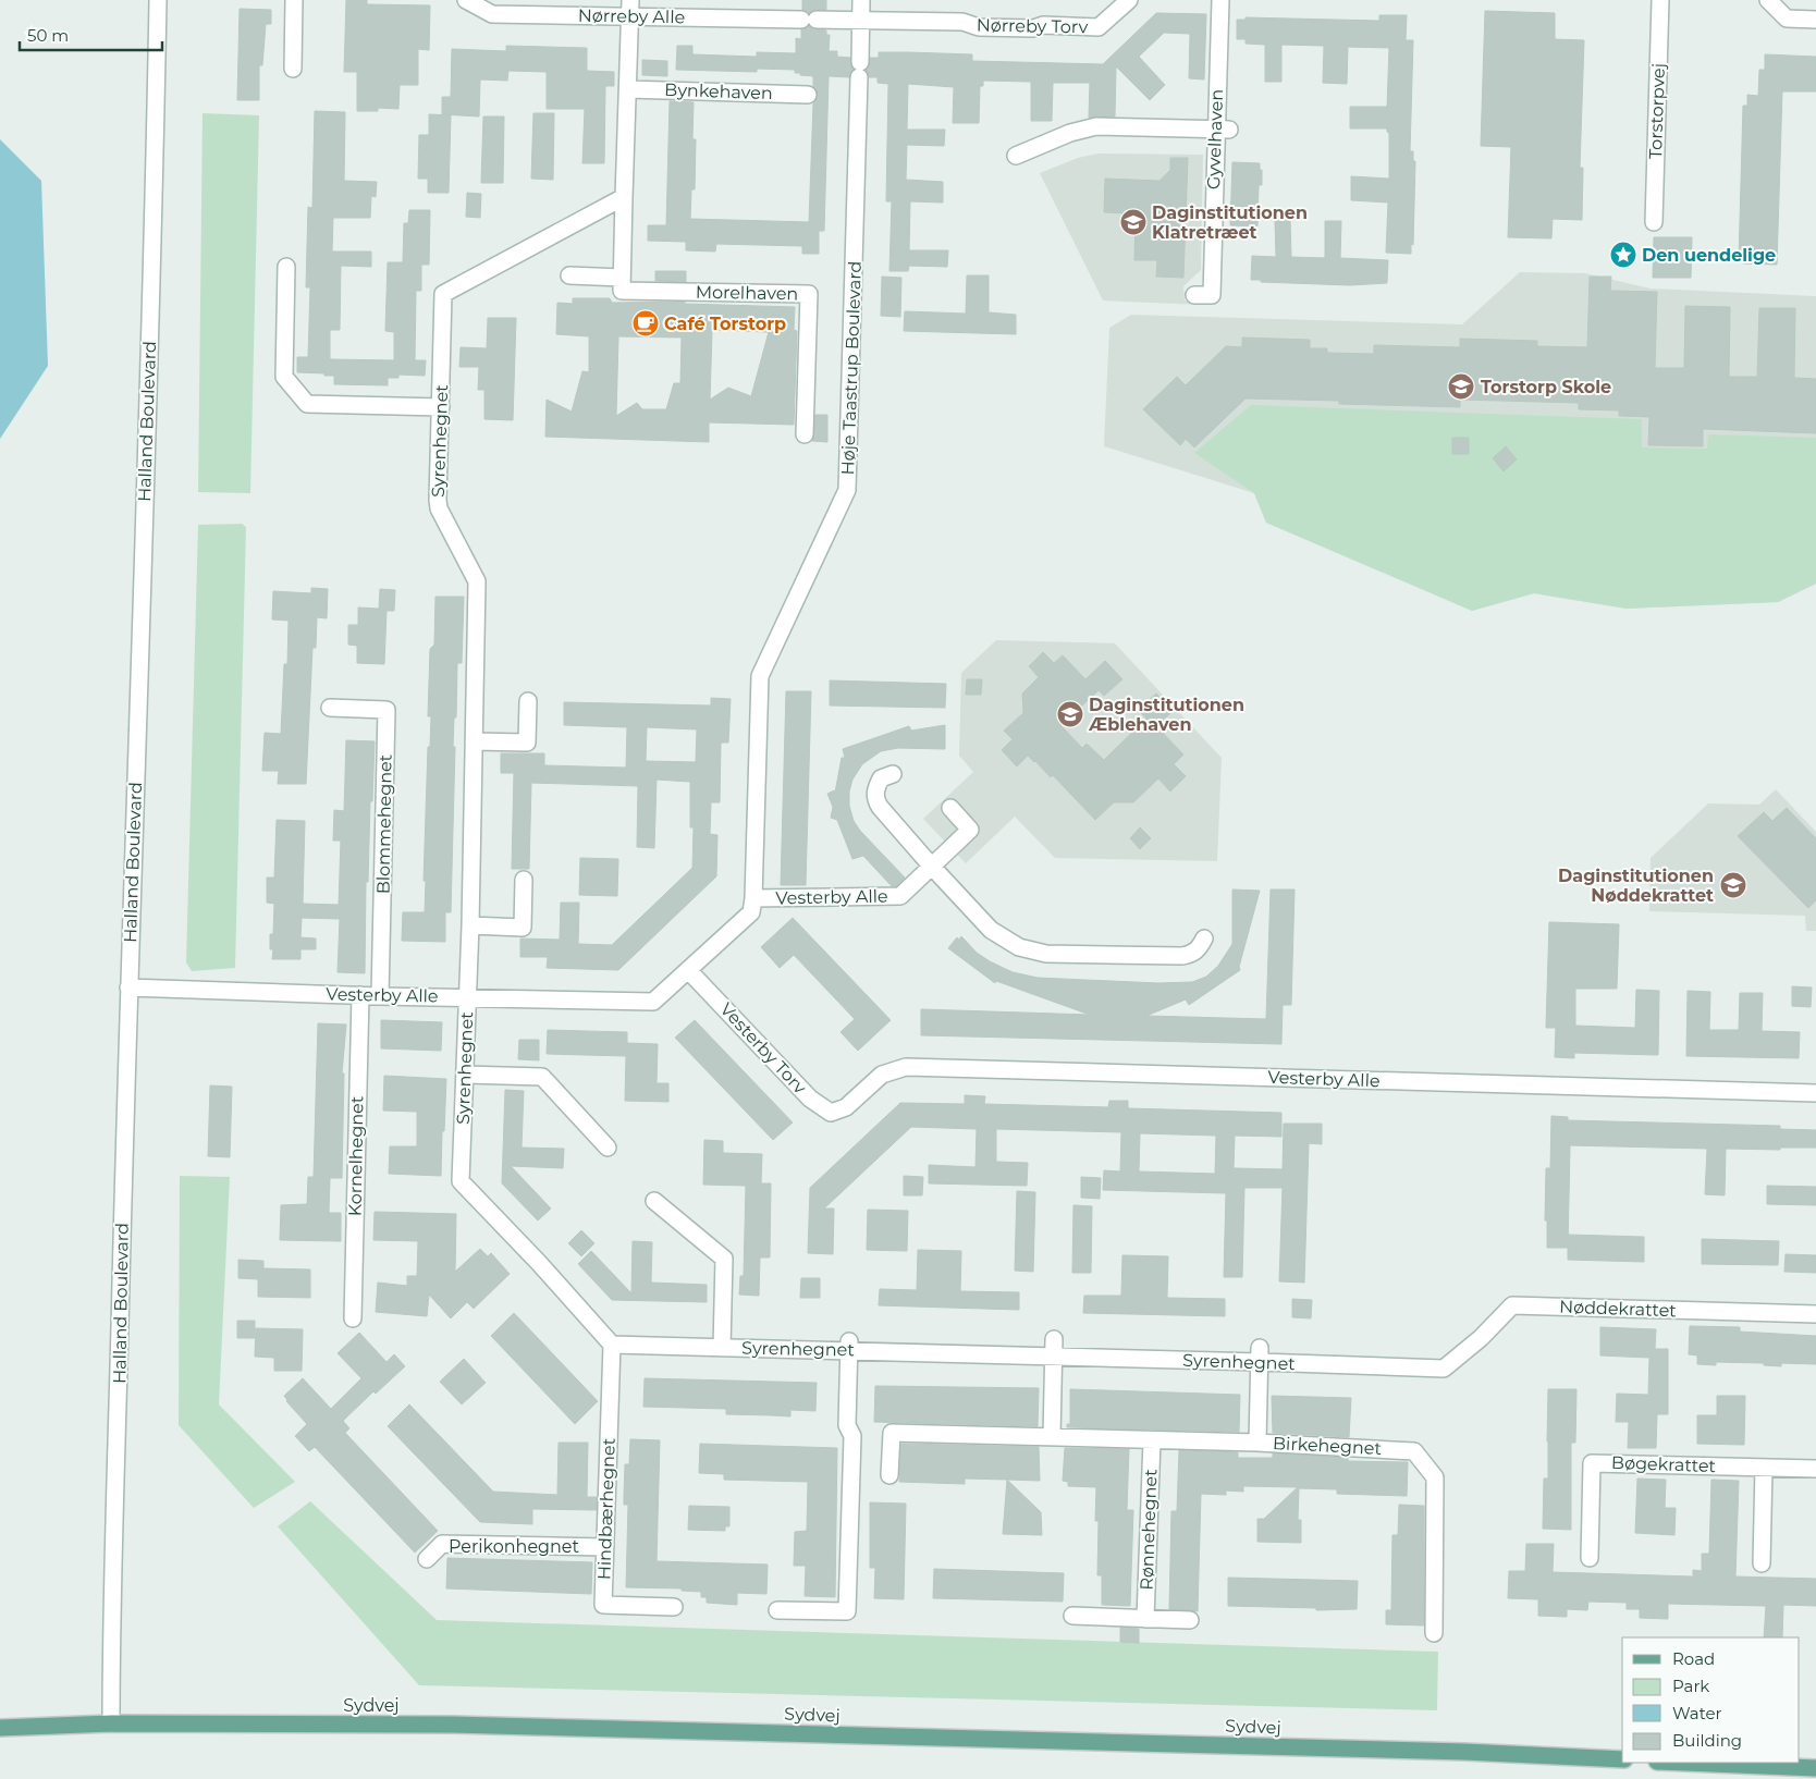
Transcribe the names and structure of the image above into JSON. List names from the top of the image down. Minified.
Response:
{"streets":{"main road":["Sydvej"],"street":["Nørreby Alle","Nørreby Torv","Bynkehaven","Torstorpvej","Gyvelhaven","Morelhaven","Høje Taastrup Boulevard","Halland Boulevard","Syrenhegnet","Blommehegnet","Vesterby Alle","Vesterby Torv","Kornelhegnet","Nøddekrattet","Birkehegnet","Bøgekrattet","Hindbærhegnet","Rønnehegnet","Perikonhegnet"]},"crossings":[["Nørreby Alle","Nørreby Torv"],["Nørreby Alle","Høje Taastrup Boulevard"],["Nørreby Torv","Høje Taastrup Boulevard"],["Høje Taastrup Boulevard","Vesterby Alle"],["Høje Taastrup Boulevard","Vesterby Torv"],["Halland Boulevard","Vesterby Alle"],["Halland Boulevard","Sydvej"],["Syrenhegnet","Vesterby Alle"],["Syrenhegnet","Nøddekrattet"],["Syrenhegnet","Hindbærhegnet"],["Blommehegnet","Vesterby Alle"],["Vesterby Alle","Vesterby Torv"],["Vesterby Alle","Kornelhegnet"],["Birkehegnet","Rønnehegnet"],["Hindbærhegnet","Perikonhegnet"]],"places":{"school or university":["Daginstitutionen Klatretræet","Torstorp Skole","Daginstitutionen Æblehaven","Daginstitutionen Nøddekrattet"],"place":["Den uendelige"],"cafe":["Café Torstorp"]},"legend":["Road","Park","Water","Building"],"scale_bar":"50 m"}
